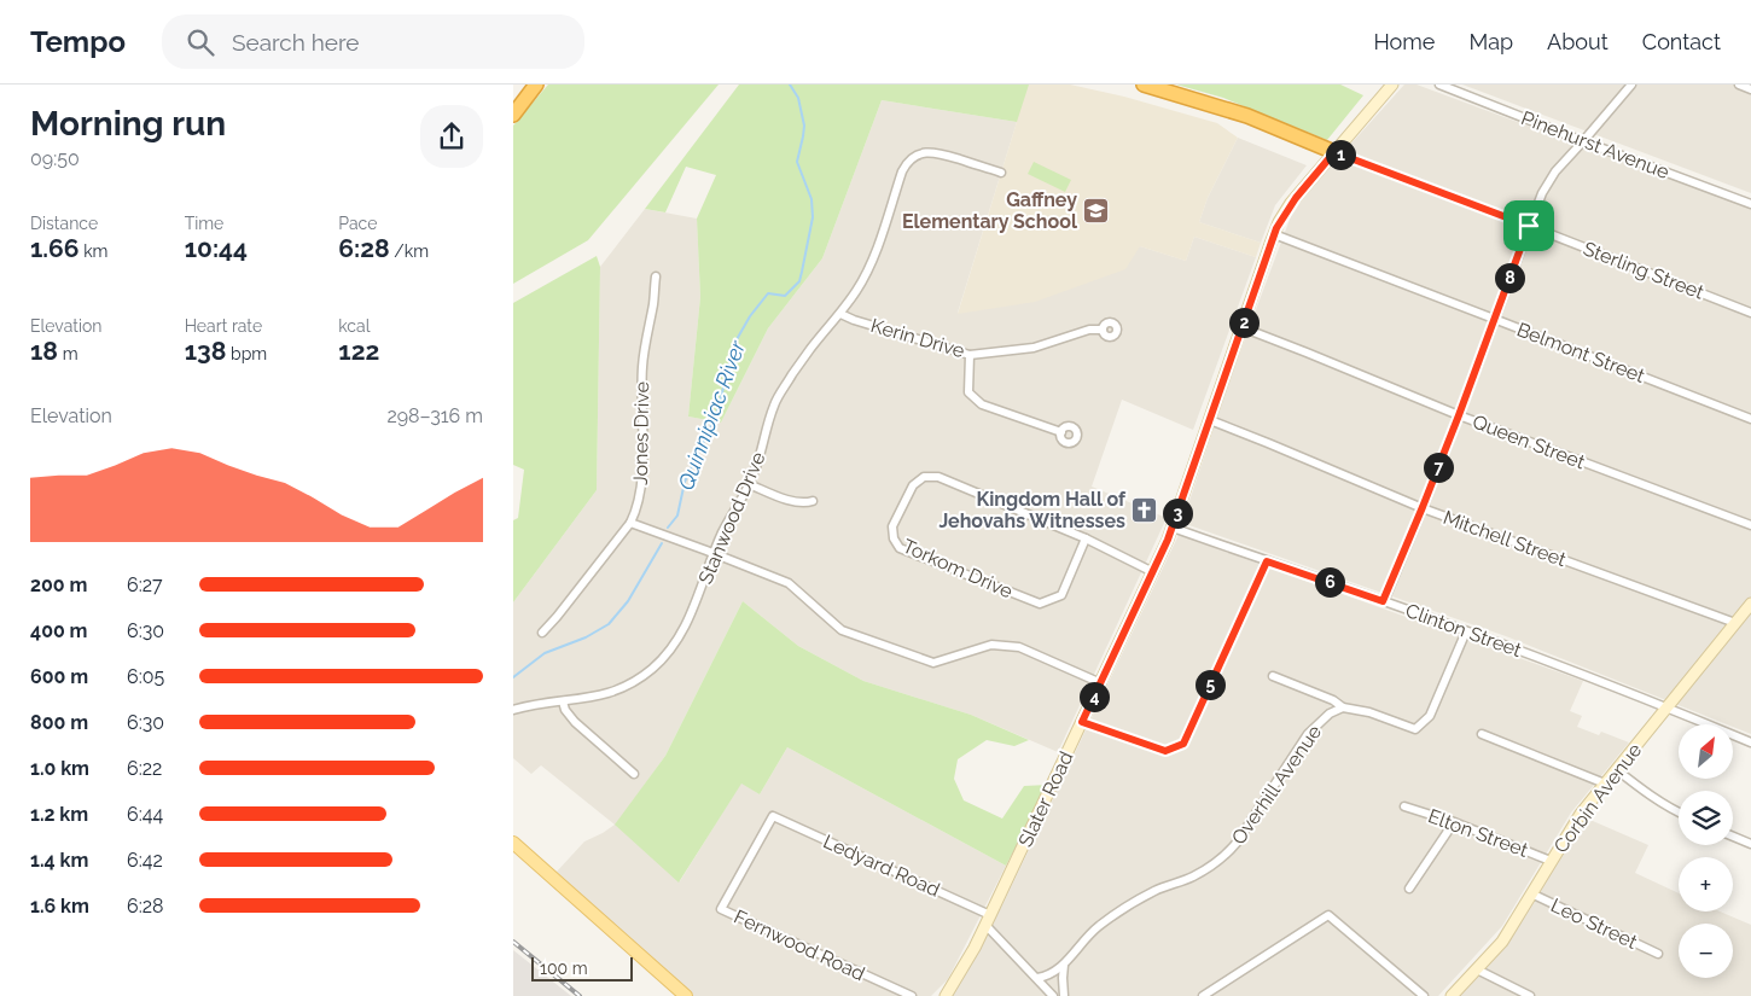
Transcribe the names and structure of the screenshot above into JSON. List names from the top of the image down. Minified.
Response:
{"streets":{"main road":["Corbin Avenue","Slater Road"],"street":["Pinehurst Avenue","Sterling Street","Kerin Drive","Belmont Street","Jones Drive","Queen Street","Stanwood Drive","Mitchell Street","Torkom Drive","Clinton Street","Overhill Avenue","Elton Street","Ledyard Road","Leo Street","Fernwood Road"]},"crossings":[["Sterling Street","Slater Road"],["Kerin Drive","Stanwood Drive"],["Belmont Street","Slater Road"],["Queen Street","Slater Road"],["Mitchell Street","Corbin Avenue"],["Mitchell Street","Slater Road"],["Torkom Drive","Slater Road"],["Clinton Street","Overhill Avenue"],["Clinton Street","Corbin Avenue"],["Clinton Street","Slater Road"],["Corbin Avenue","Elton Street"],["Corbin Avenue","Leo Street"],["Slater Road","Ledyard Road"],["Ledyard Road","Fernwood Road"]],"water":["Quinnipiac River"],"places":{"school or university":["Gaffney Elementary School"],"church":["Kingdom Hall of Jehovahs Witnesses"]},"scale_bar":"100 m","north":"top right","page":{"header":"Tempo","search":"Search here","nav":["Home","Map","About","Contact"],"heading":["Morning run","09:50"],"pins":["1","8","2","7","3","6","5","4"],"stats":[["Distance","1.66 km"],["Time","10:44"],["Pace","6:28 /km"],["Elevation","18 m"],["Heart rate","138 bpm"],["kcal","122"]],"chart":["Elevation","298–316 m"],"list":[{"name":"200 m","note":"6:27"},{"name":"400 m","note":"6:30"},{"name":"600 m","note":"6:05"},{"name":"800 m","note":"6:30"},{"name":"1.0 km","note":"6:22"},{"name":"1.2 km","note":"6:44"},{"name":"1.4 km","note":"6:42"},{"name":"1.6 km","note":"6:28"}],"map_buttons":["+","−"],"scale":"100 m"}}
